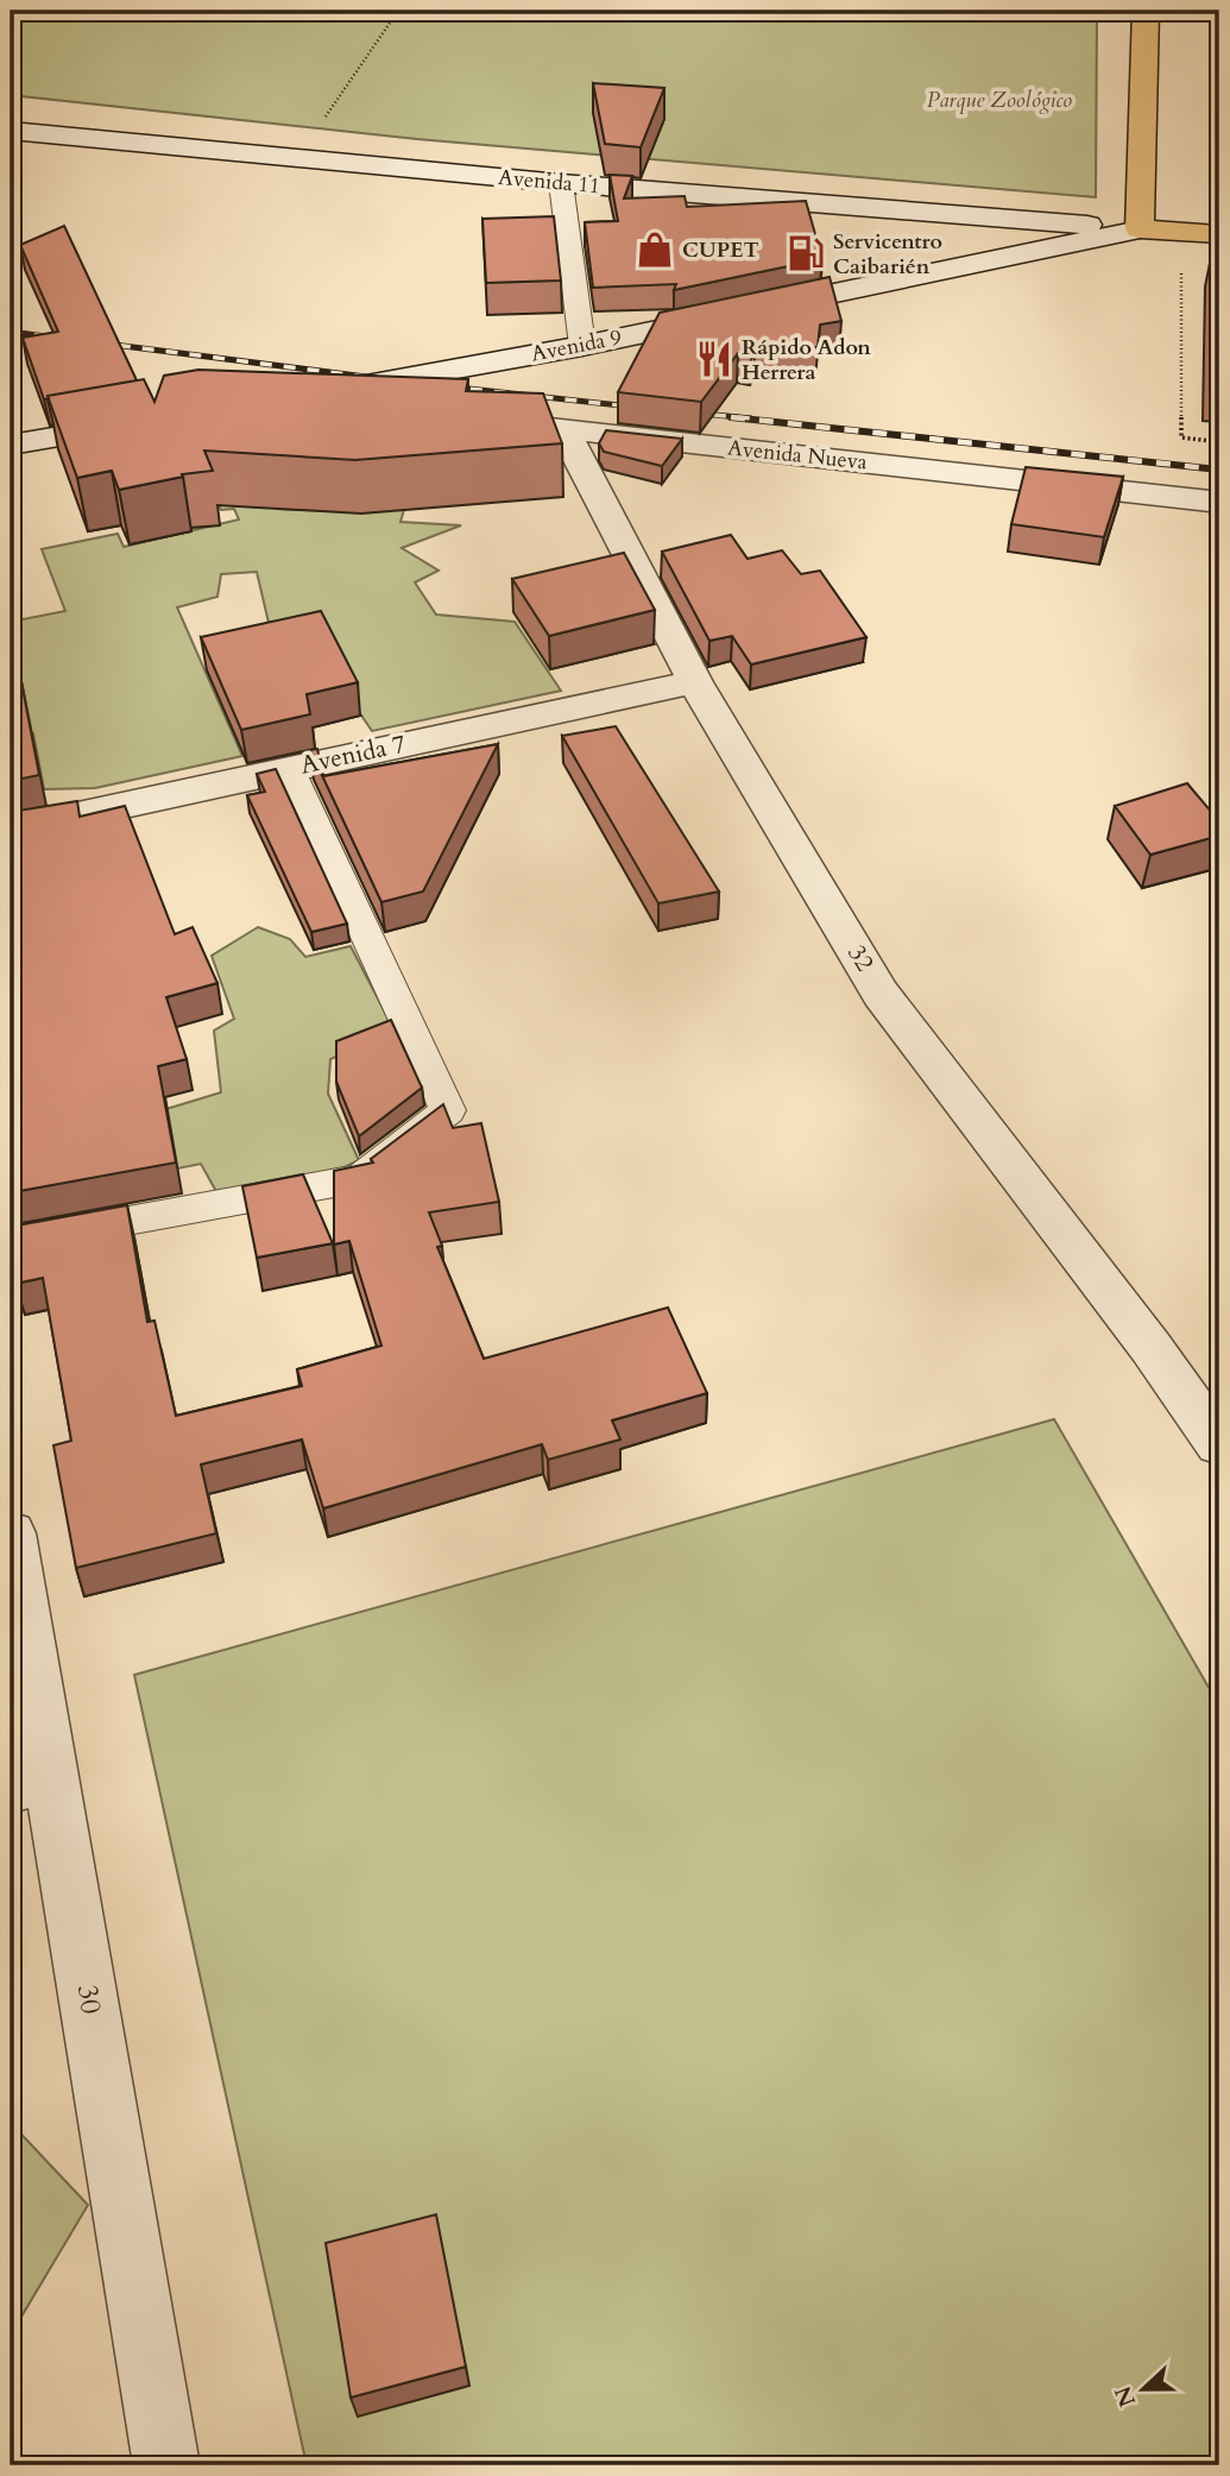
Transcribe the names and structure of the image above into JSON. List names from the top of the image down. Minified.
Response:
{"streets":{"street":["Avenida 11","Avenida 9","Avenida Nueva","Avenida 7","32","30"]},"crossings":[["Avenida 11","Avenida 9"],["Avenida Nueva","32"],["Avenida 7","32"]],"parks":["Parque Zoológico"],"places":{"shop":["CUPET"],"fuel station":["Servicentro Caibarién"],"restaurant":["Rápido Adon Herrera"]},"north":"left"}
